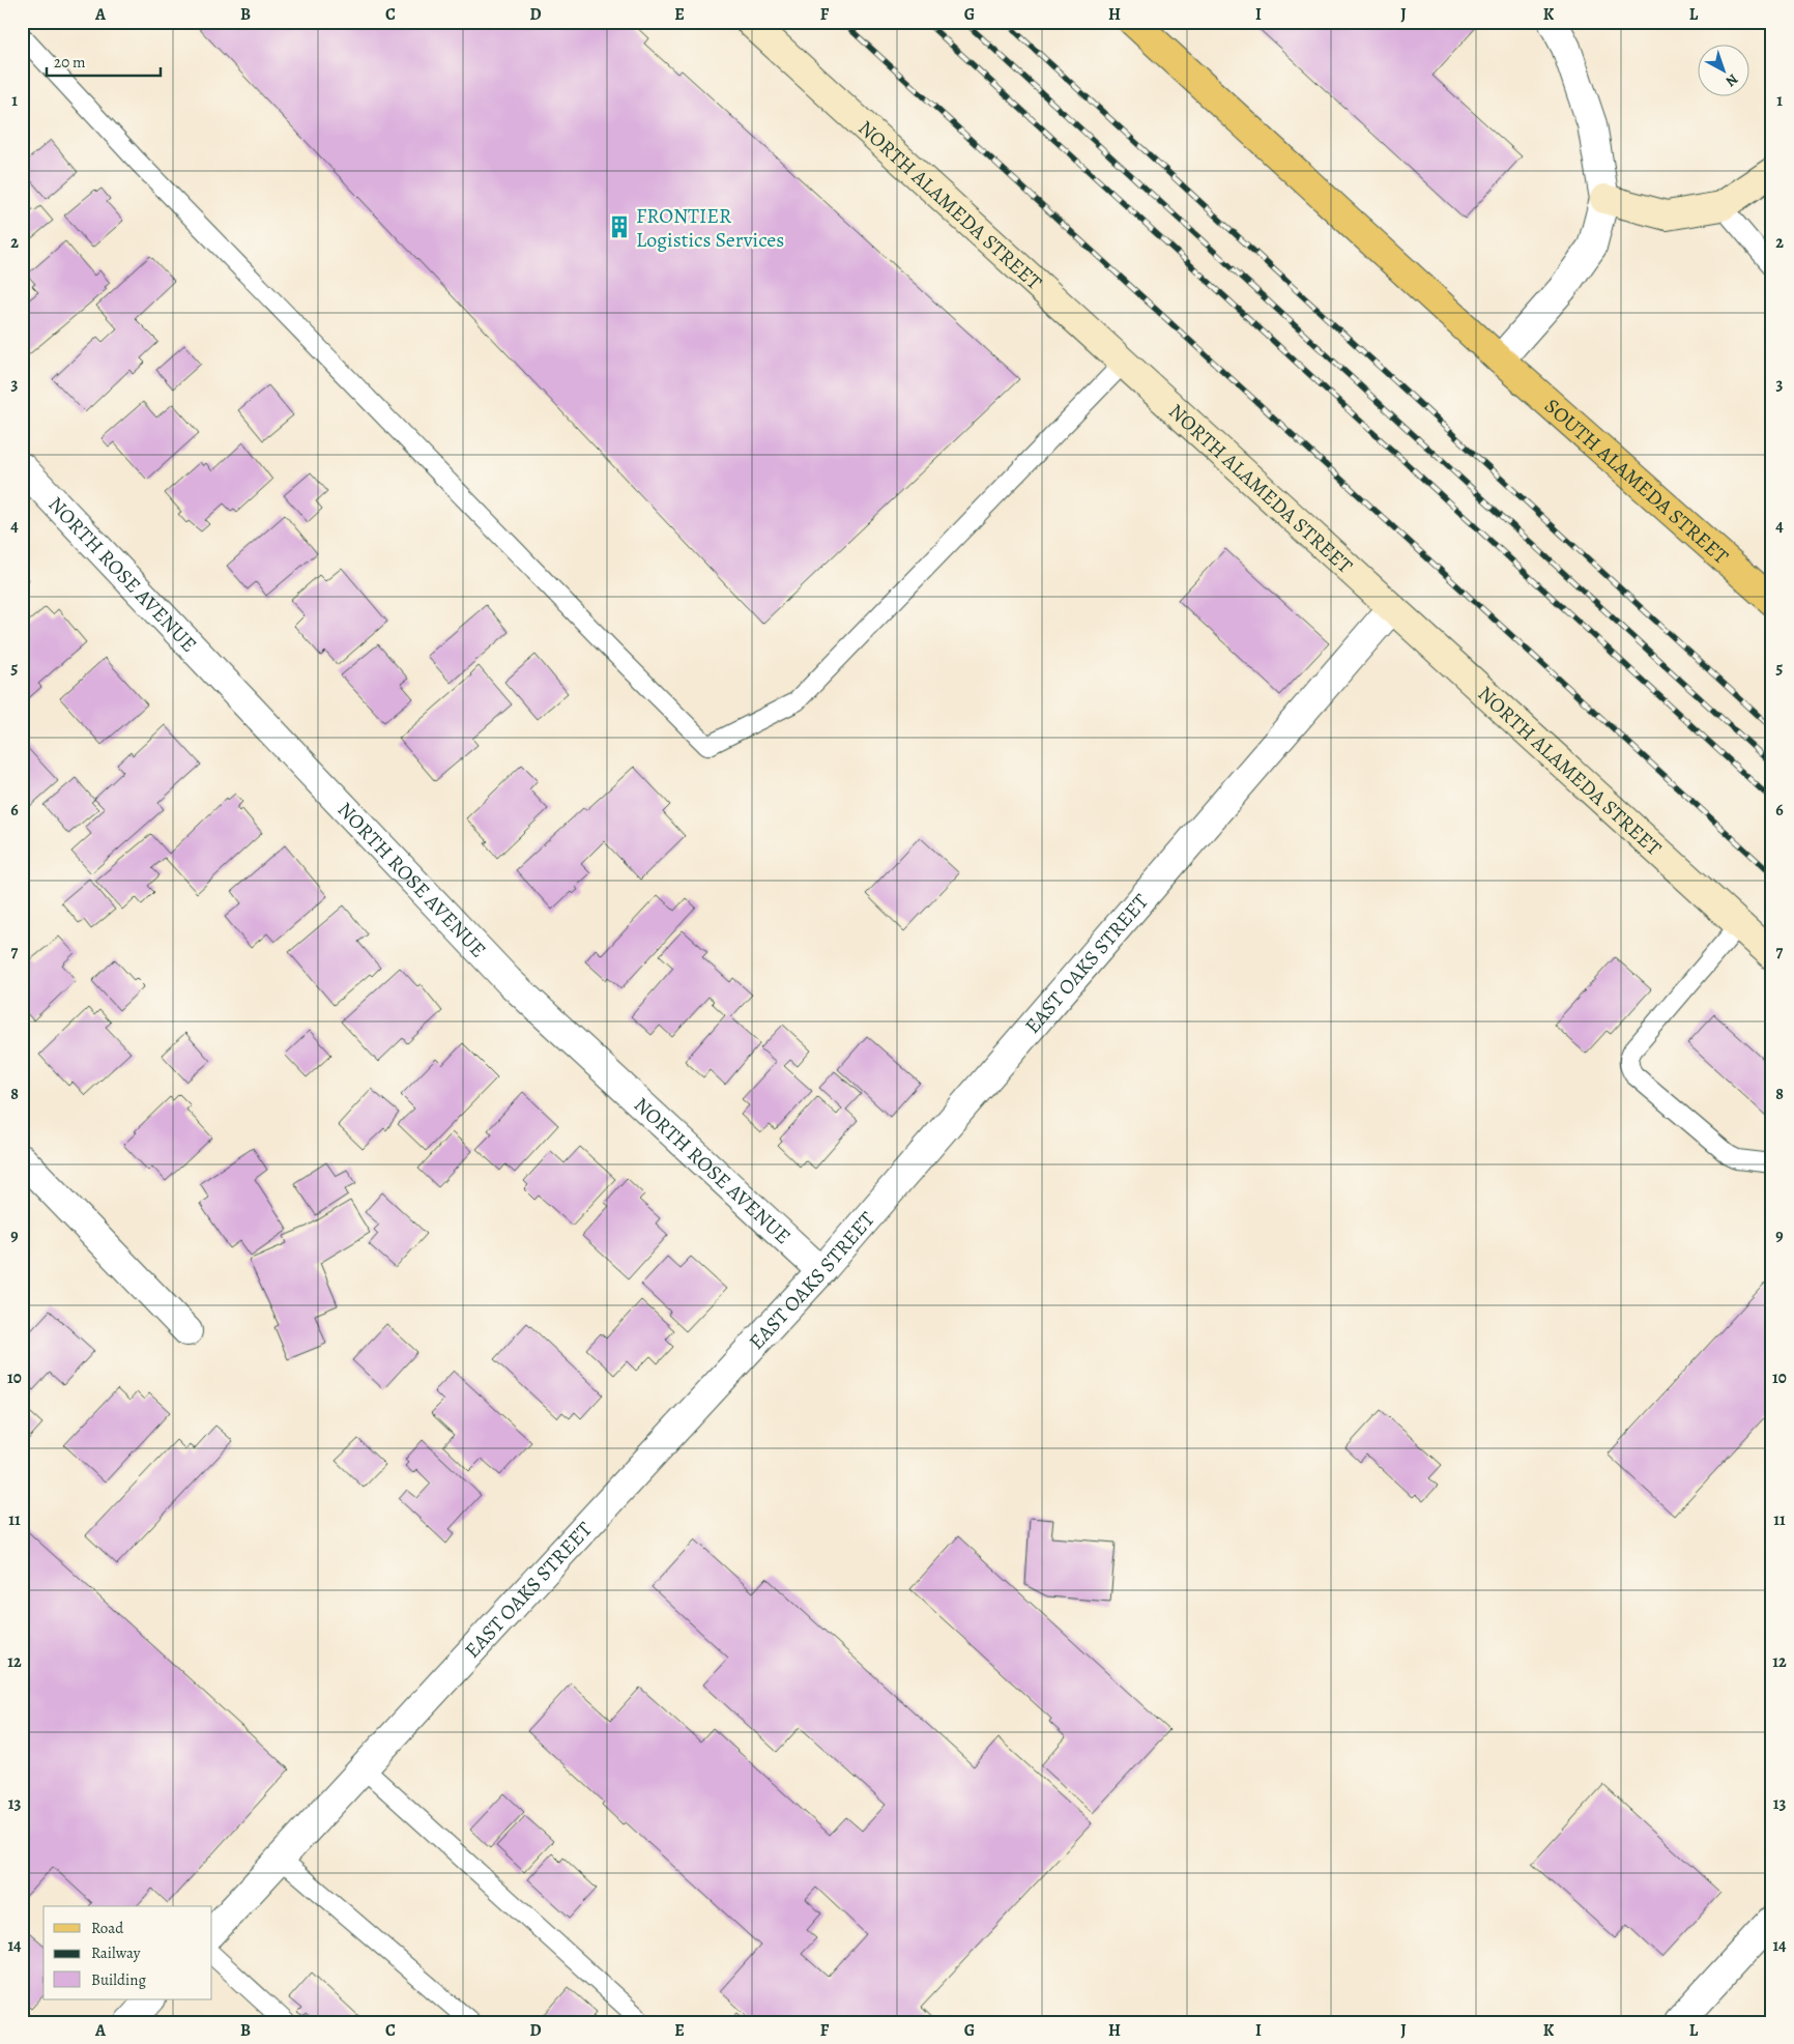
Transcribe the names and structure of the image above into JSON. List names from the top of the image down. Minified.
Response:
{"streets":{"main road":["SOUTH ALAMEDA STREET"],"street":["NORTH ALAMEDA STREET","NORTH ROSE AVENUE","EAST OAKS STREET"]},"crossings":[["NORTH ALAMEDA STREET","EAST OAKS STREET"],["NORTH ROSE AVENUE","EAST OAKS STREET"]],"places":{"building":["FRONTIER Logistics Services"]},"legend":["Road","Railway","Building"],"scale_bar":"20 m","north":"bottom right","grid":{"columns":["A","B","C","D","E","F","G","H","I","J","K","L"],"rows":["1","2","3","4","5","6","7","8","9","10","11","12","13","14"]}}
